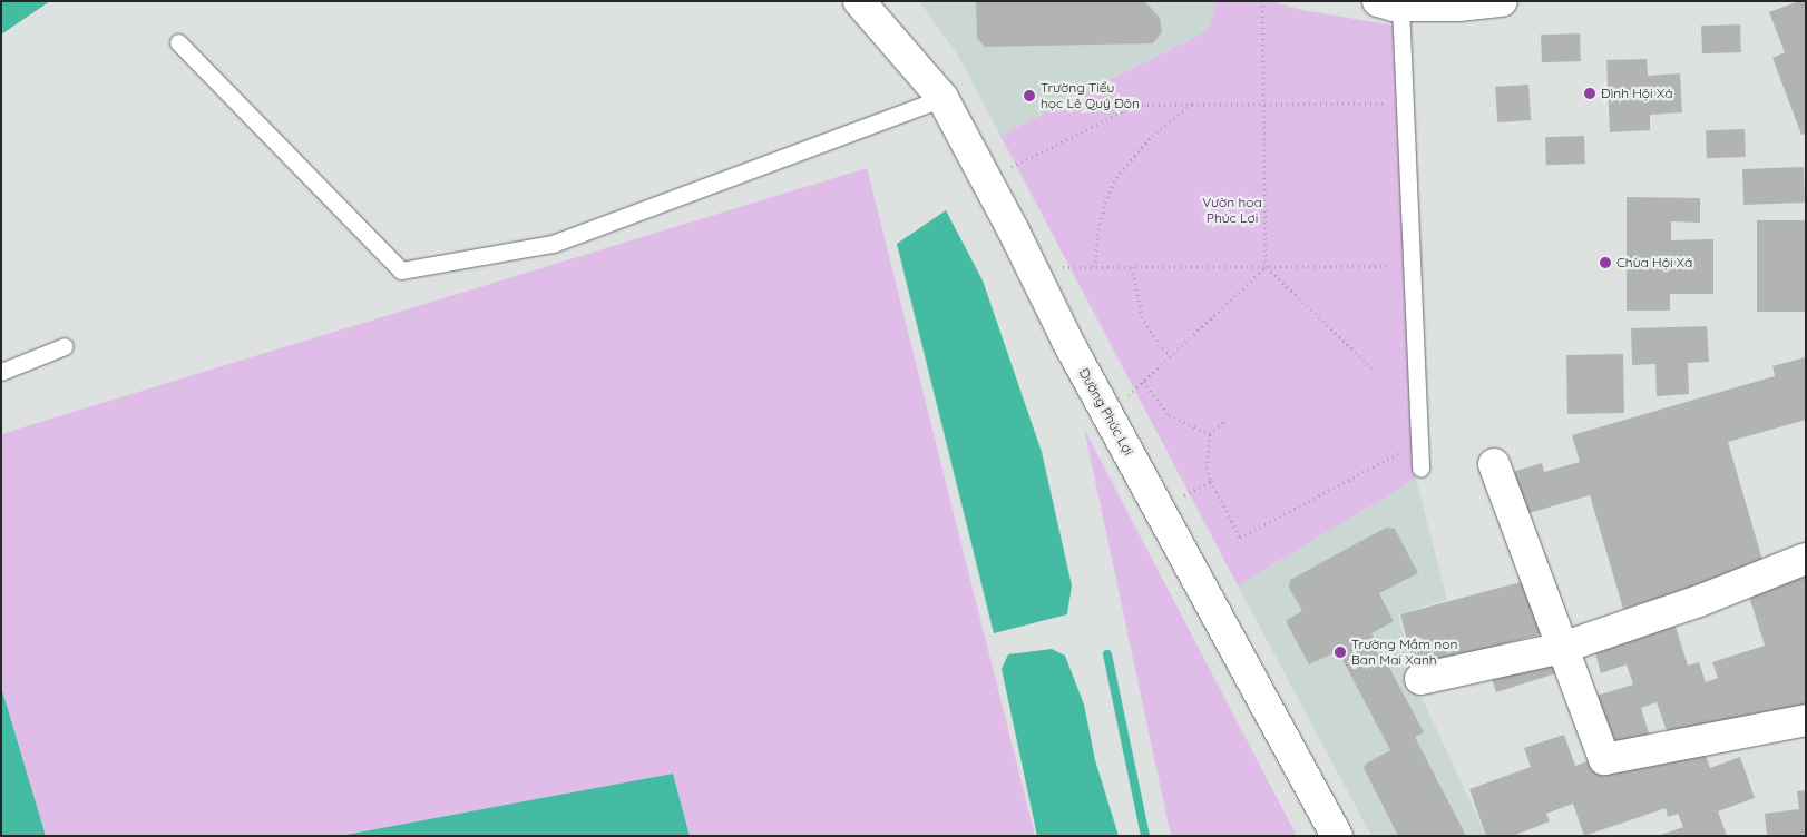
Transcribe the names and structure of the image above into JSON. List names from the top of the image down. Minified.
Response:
{"streets":{"street":["Đường Phúc Lợi"]},"parks":["Vườn hoa Phúc Lợi"],"places":["Đình Hội Xá","Trường Tiểu học Lê Quý Đôn","Chùa Hội Xá","Trường Mầm non Ban Mai Xanh"]}
